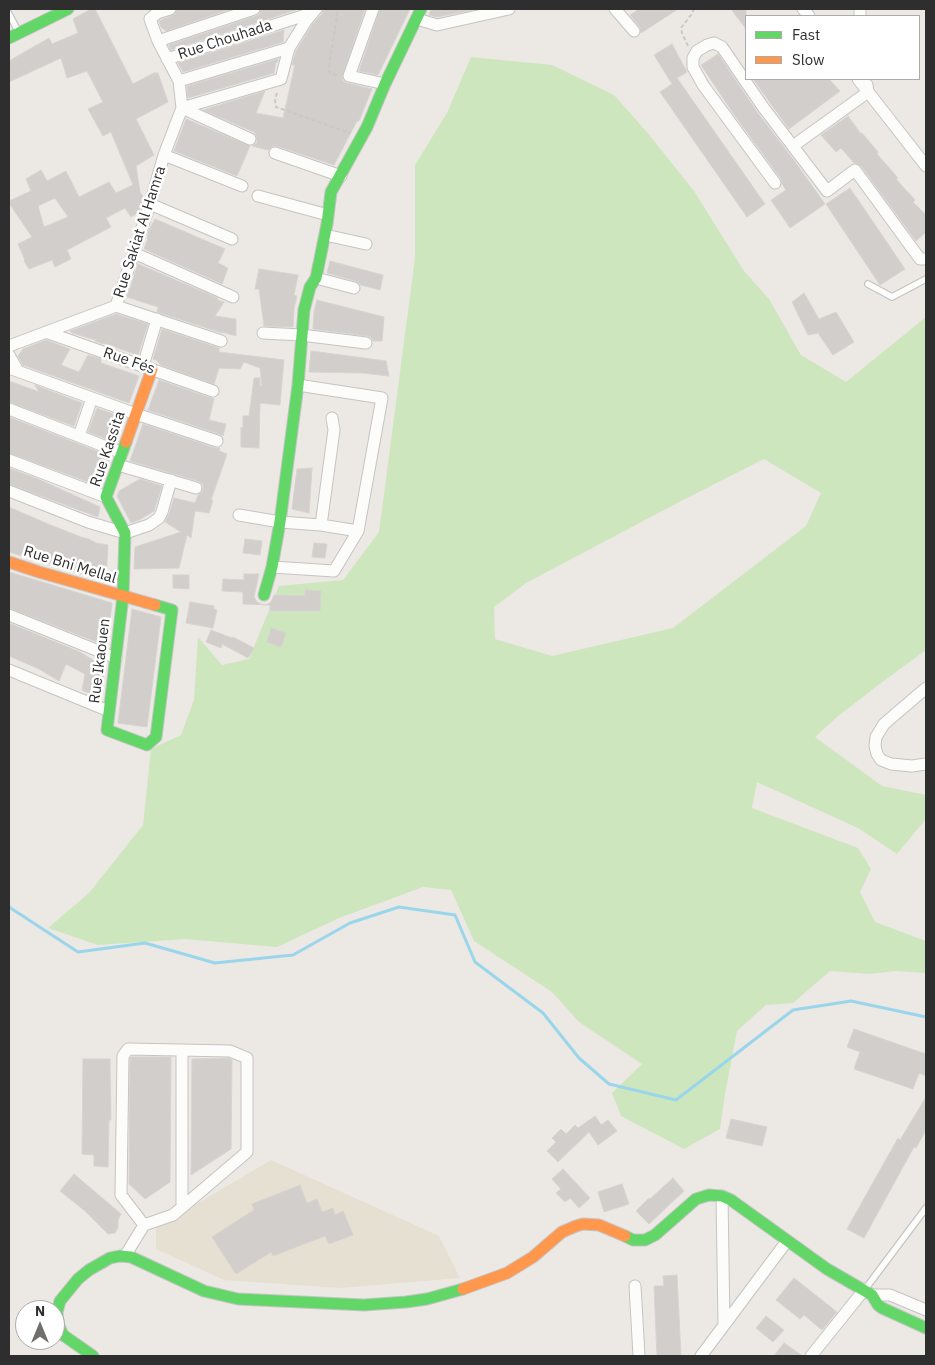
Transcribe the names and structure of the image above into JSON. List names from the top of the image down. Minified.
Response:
{"streets":{"street":["Rue Chouhada","Rue Sakiat Al Hamra","Rue Fés","Rue Kassita","Rue Bni Mellal","Rue Ikaouen"]},"crossings":[["Rue Sakiat Al Hamra","Rue Fés"],["Rue Fés","Rue Kassita"],["Rue Kassita","Rue Bni Mellal"],["Rue Kassita","Rue Ikaouen"],["Rue Bni Mellal","Rue Ikaouen"]],"legend":["Fast","Slow"],"north":"top"}
